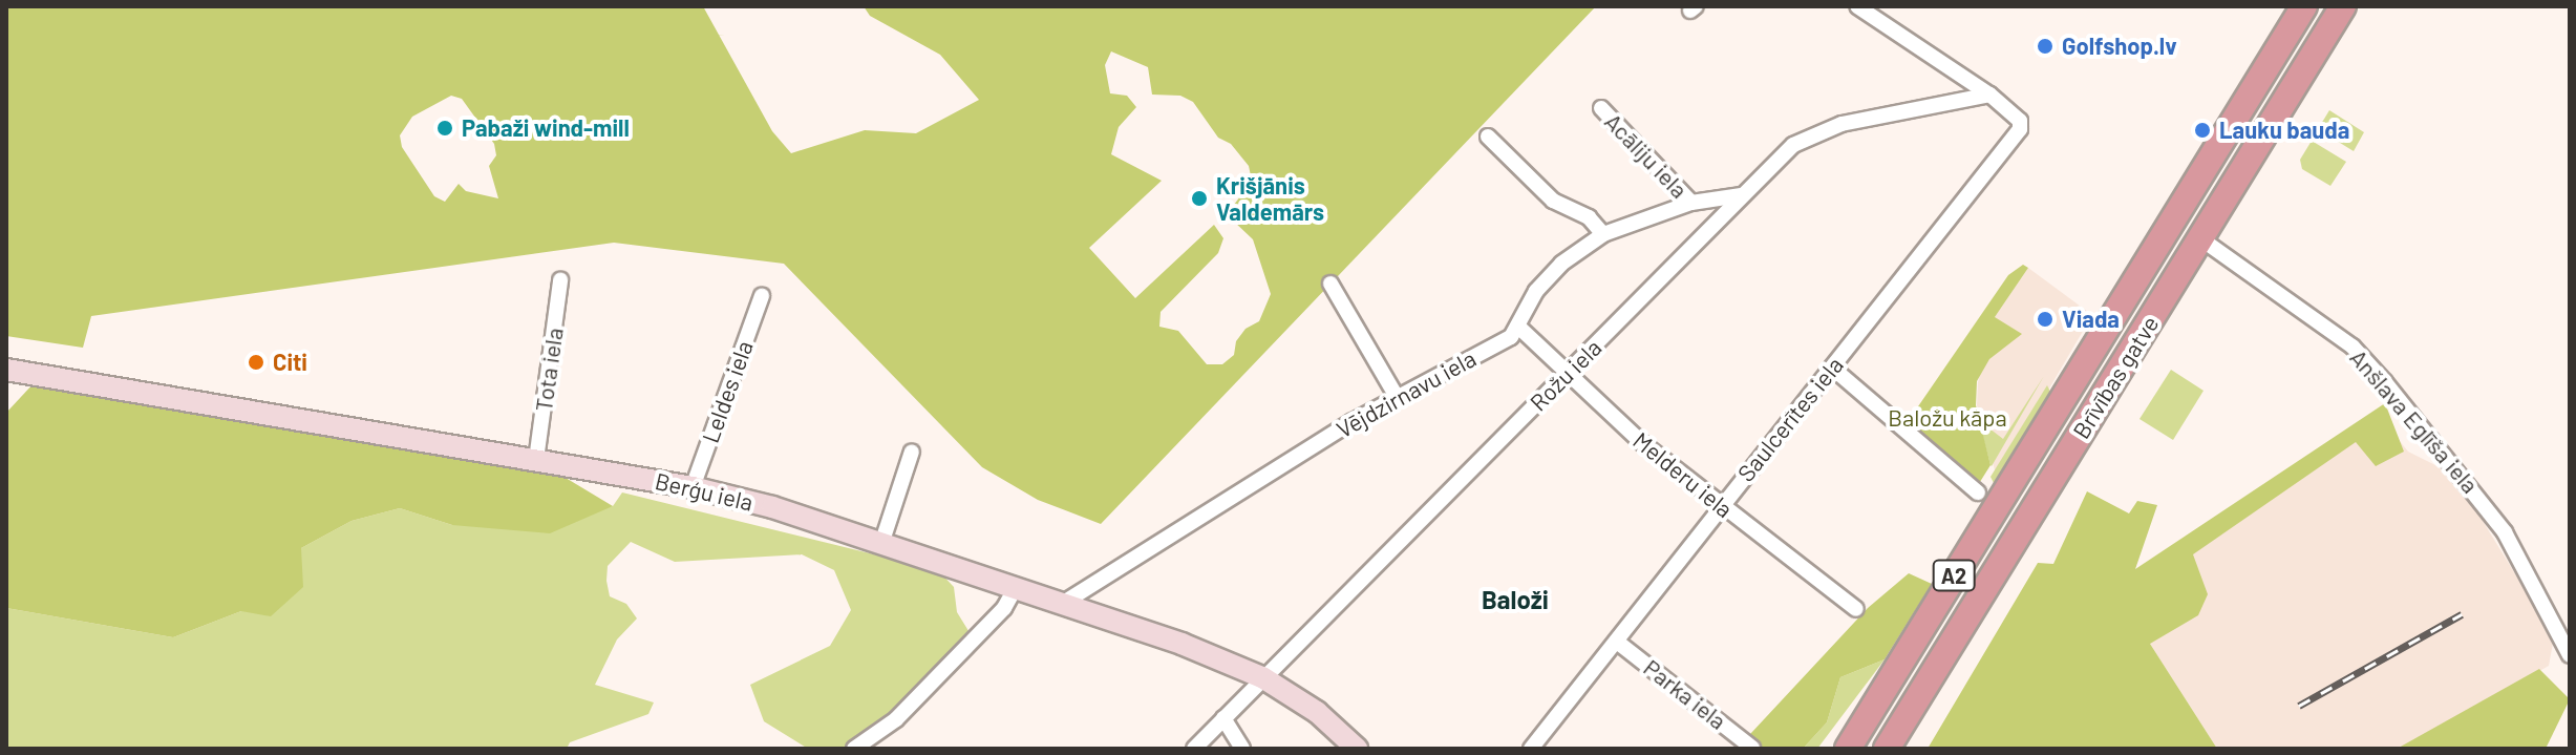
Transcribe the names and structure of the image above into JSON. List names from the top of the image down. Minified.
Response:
{"streets":{"highway":["Brīvības gatve","A2"],"main road":["Berģu iela"],"street":["Acāliju iela","Tota iela","Rožu iela","Leldes iela","Vējdzirnavu iela","Saulcerītes iela","Anšlava Eglīša iela","Melderu iela","Parka iela"]},"crossings":[["Tota iela","Berģu iela"],["Rožu iela","Saulcerītes iela"],["Rožu iela","Melderu iela"],["Rožu iela","Berģu iela"],["Brīvības gatve","Anšlava Eglīša iela"],["Leldes iela","Berģu iela"],["Vējdzirnavu iela","Melderu iela"],["Vējdzirnavu iela","Berģu iela"],["Saulcerītes iela","Melderu iela"],["Saulcerītes iela","Parka iela"]],"districts":["Baloži"],"parks":["Baložu kāpa"],"places":["Golfshop.lv","Pabaži wind-mill","Lauku bauda","Krišjānis Valdemārs","Viada","Citi"]}
